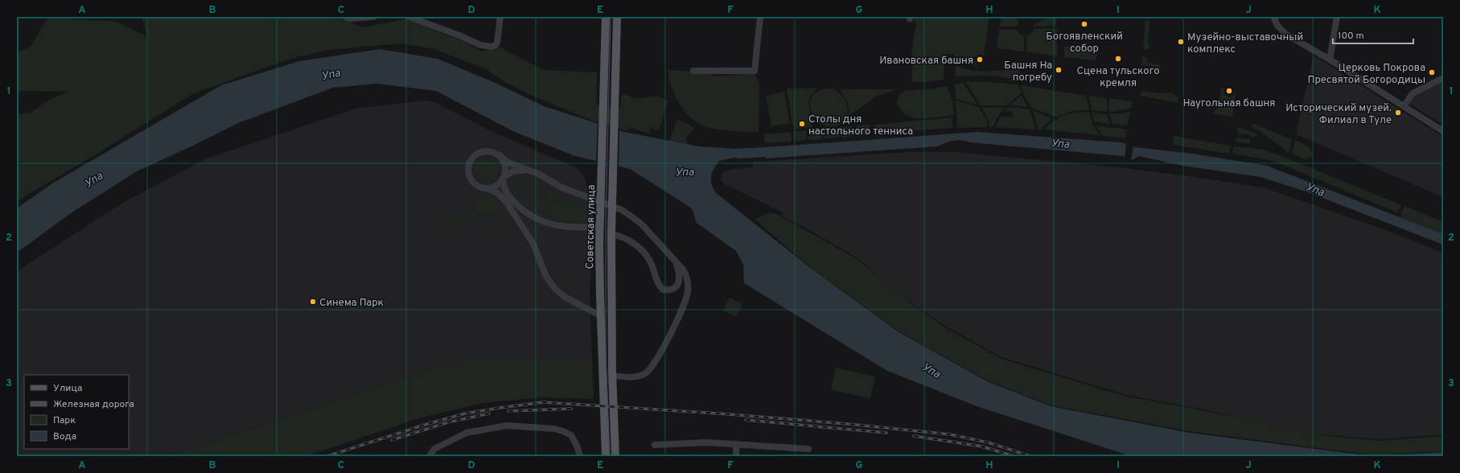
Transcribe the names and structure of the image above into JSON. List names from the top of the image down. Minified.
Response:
{"streets":{"main road":["Советская улица"]},"water":["Упа"],"places":["Богоявленский собор","Музейно-выставочный комплекс","Сцена тульского кремля","Ивановская башня","Башня На погребу","Церковь Покрова Пресвятой Богородицы","Наугольная башня","Исторический музей. Филиал в Туле","Cтолы дня настольного тенниса","Синема Парк"],"legend":["Улица","Железная дорога","Парк","Вода"],"scale_bar":"100 m","grid":{"columns":["A","B","C","D","E","F","G","H","I","J","K"],"rows":["1","2","3"]}}
